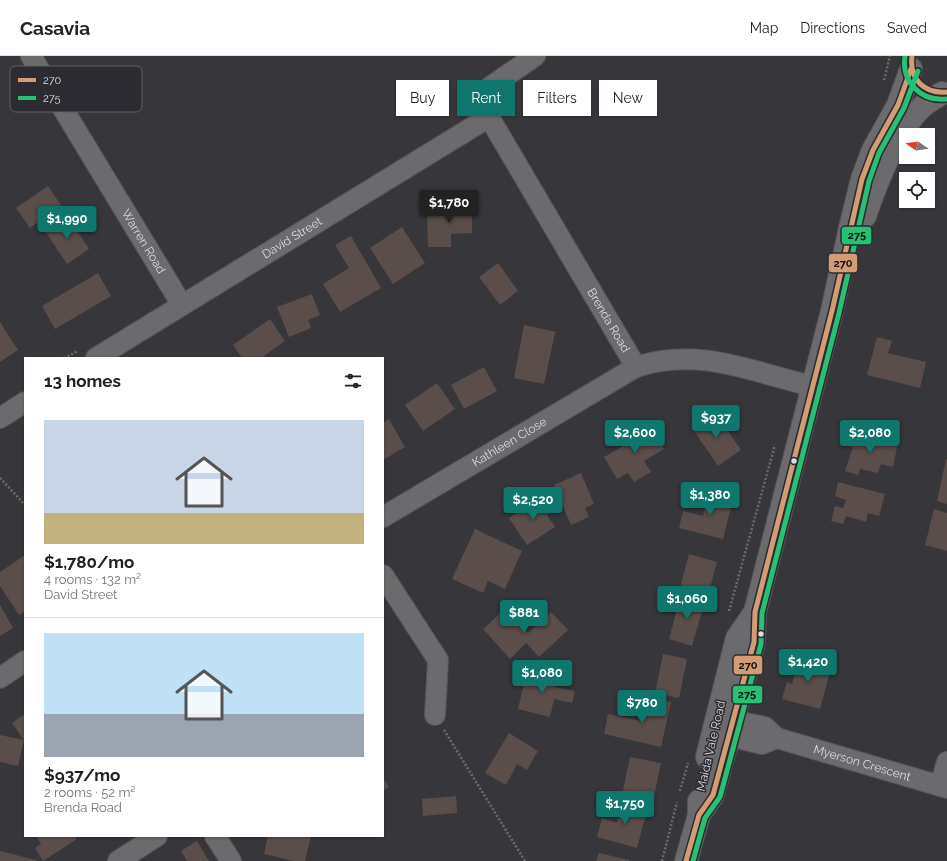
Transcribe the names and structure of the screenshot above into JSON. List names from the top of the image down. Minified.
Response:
{"streets":{"main road":["Maida Vale Road"],"street":["David Street","Warren Road","Brenda Road","Kathleen Close","Myerson Crescent"]},"crossings":[["David Street","Warren Road"],["David Street","Brenda Road"],["Brenda Road","Kathleen Close"],["Maida Vale Road","Myerson Crescent"]],"lines":["transit line 270","transit line 275"],"legend":["270","275"],"north":"left","page":{"header":"Casavia","nav":["Map","Directions","Saved"],"chip":["Buy","Rent","Filters","New"],"price":["$1,780","$1,990","$937","$2,600","$2,080","$1,380","$2,520","$1,060","$881","$1,420","$1,080","$780","$1,750"],"heading":"13 homes","list":[{"name":"$1,780/mo","note":"4 rooms · 132 m² · David Street"},{"name":"$937/mo","note":"2 rooms · 52 m² · Brenda Road"}]}}
